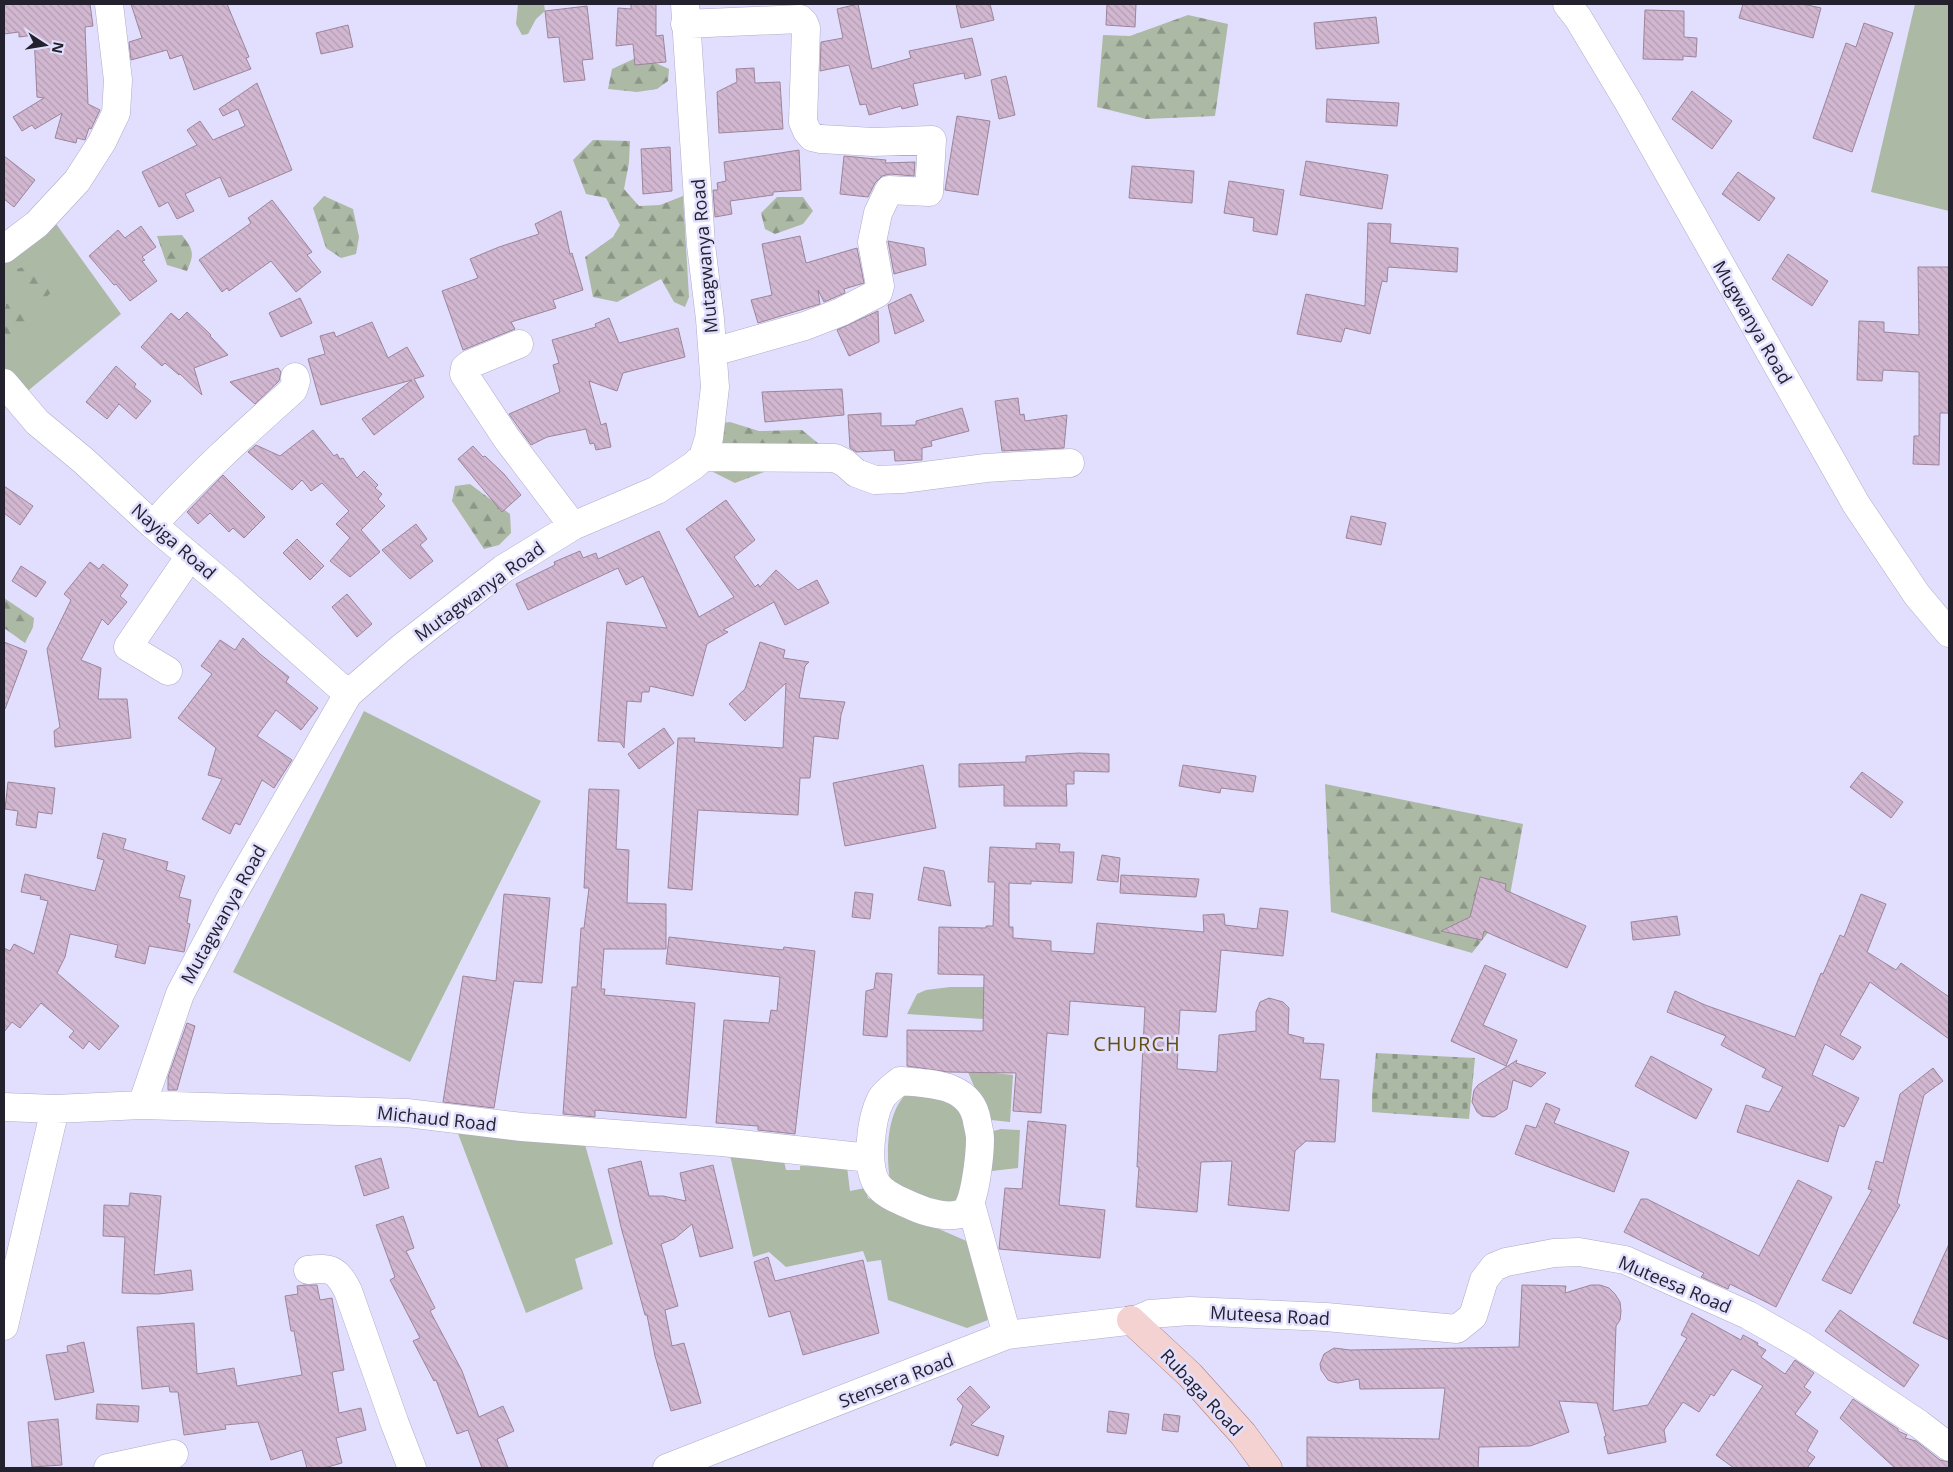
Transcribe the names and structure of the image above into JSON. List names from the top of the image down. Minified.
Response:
{"streets":{"main road":["Rubaga Road"],"street":["Mutagwanya Road","Mugwanya Road","Nayiga Road","Michaud Road","Muteesa Road","Stensera Road"]},"crossings":[["Mutagwanya Road","Nayiga Road"],["Mutagwanya Road","Michaud Road"],["Muteesa Road","Stensera Road"],["Muteesa Road","Rubaga Road"],["Stensera Road","Rubaga Road"]],"districts":["CHURCH"],"north":"right"}
